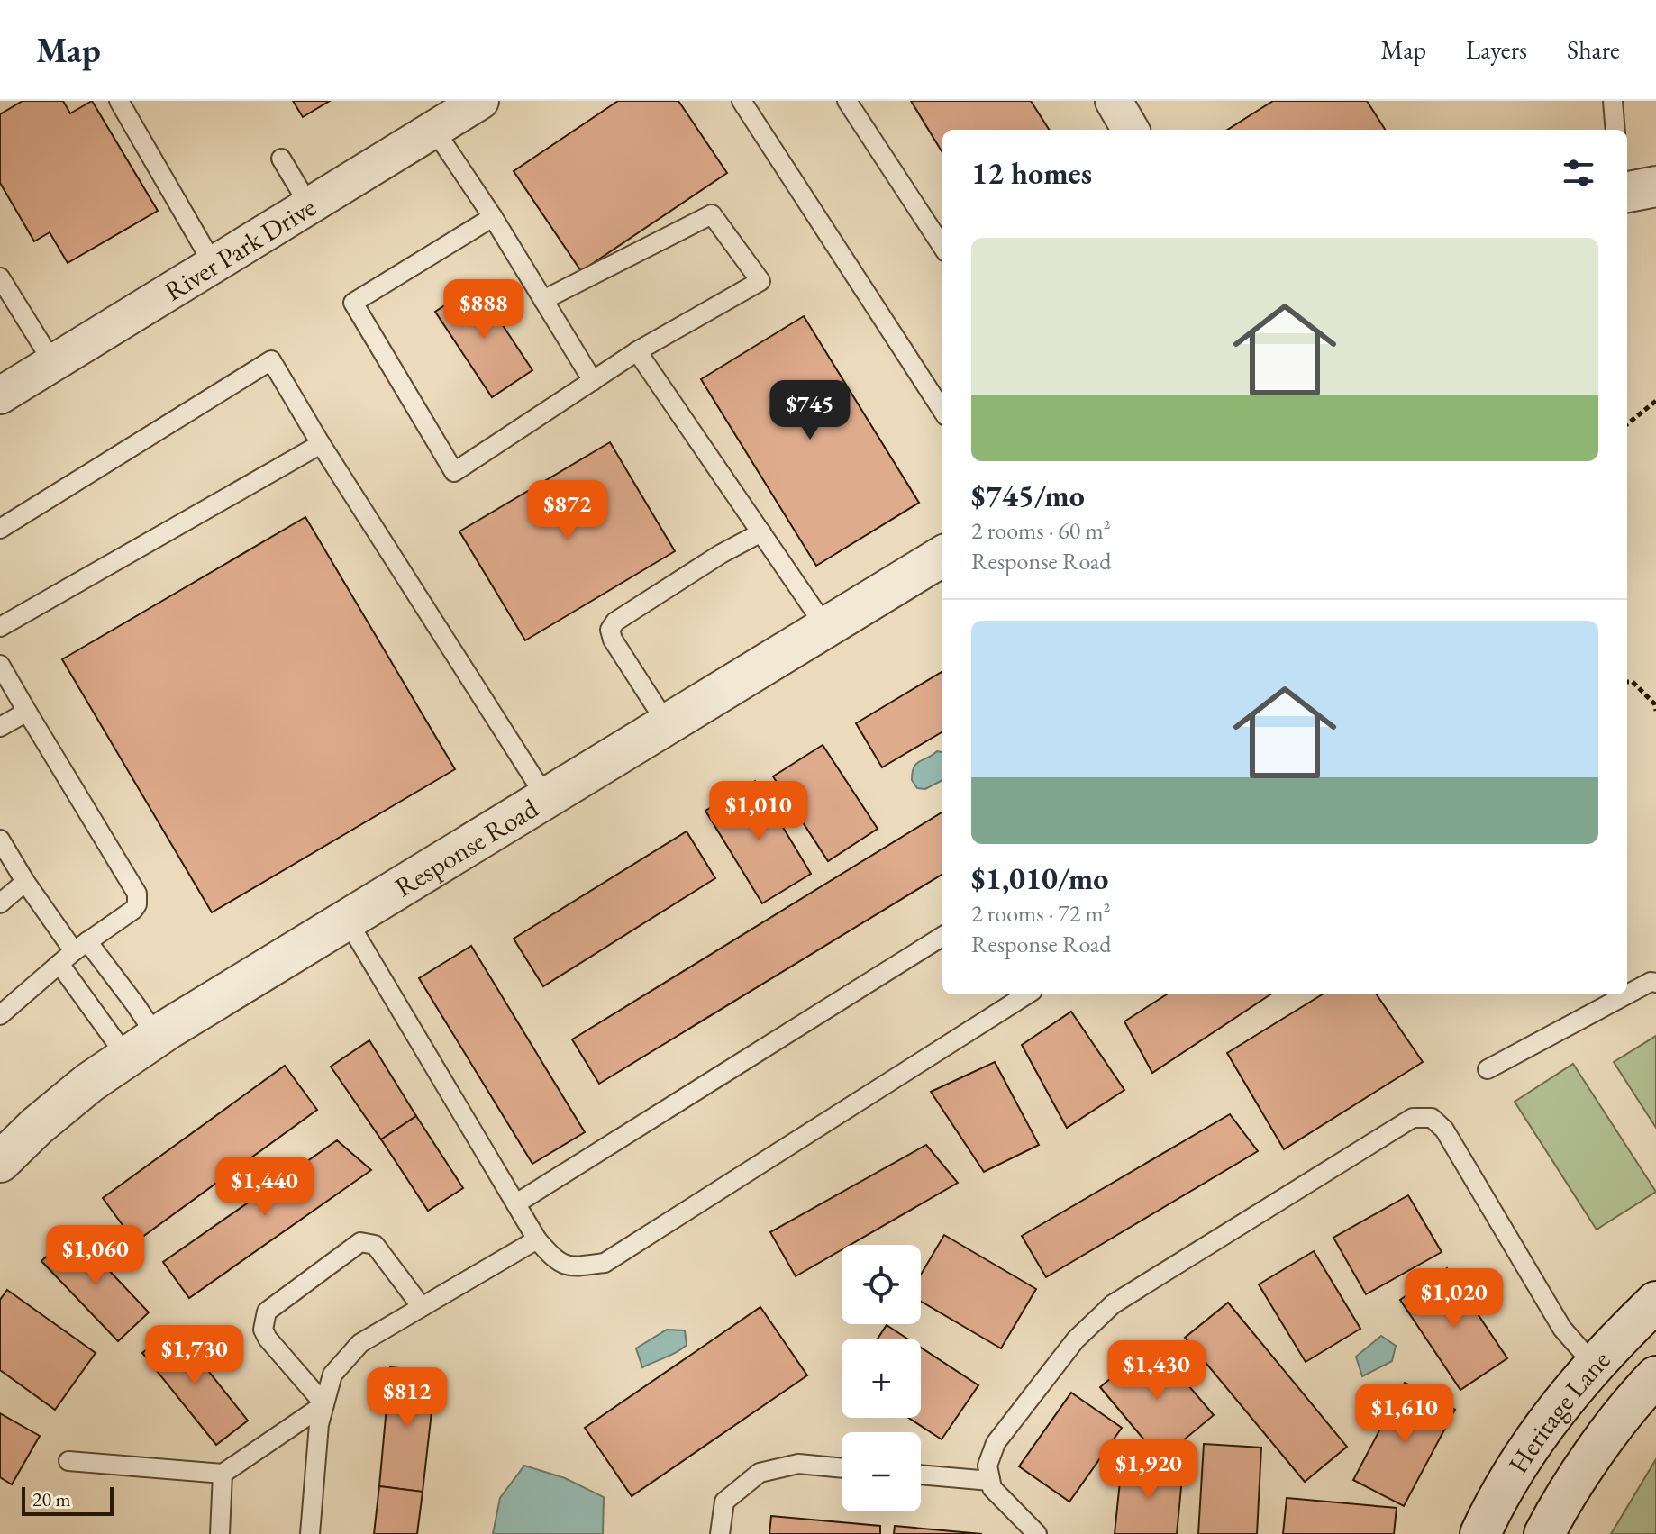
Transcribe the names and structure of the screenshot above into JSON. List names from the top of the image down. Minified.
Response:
{"streets":{"street":["River Park Drive","Response Road","Heritage Lane"]},"scale_bar":"20 m","page":{"header":"Map","nav":["Map","Layers","Share"],"heading":"12 homes","list":[{"name":"$745/mo","note":"2 rooms · 60 m² · Response Road"},{"name":"$1,010/mo","note":"2 rooms · 72 m² · Response Road"}],"price":["$888","$745","$872","$1,010","$1,440","$1,060","$1,020","$1,730","$1,430","$812","$1,610","$1,920"],"map_buttons":["+","−"],"scale":"20 m"}}
